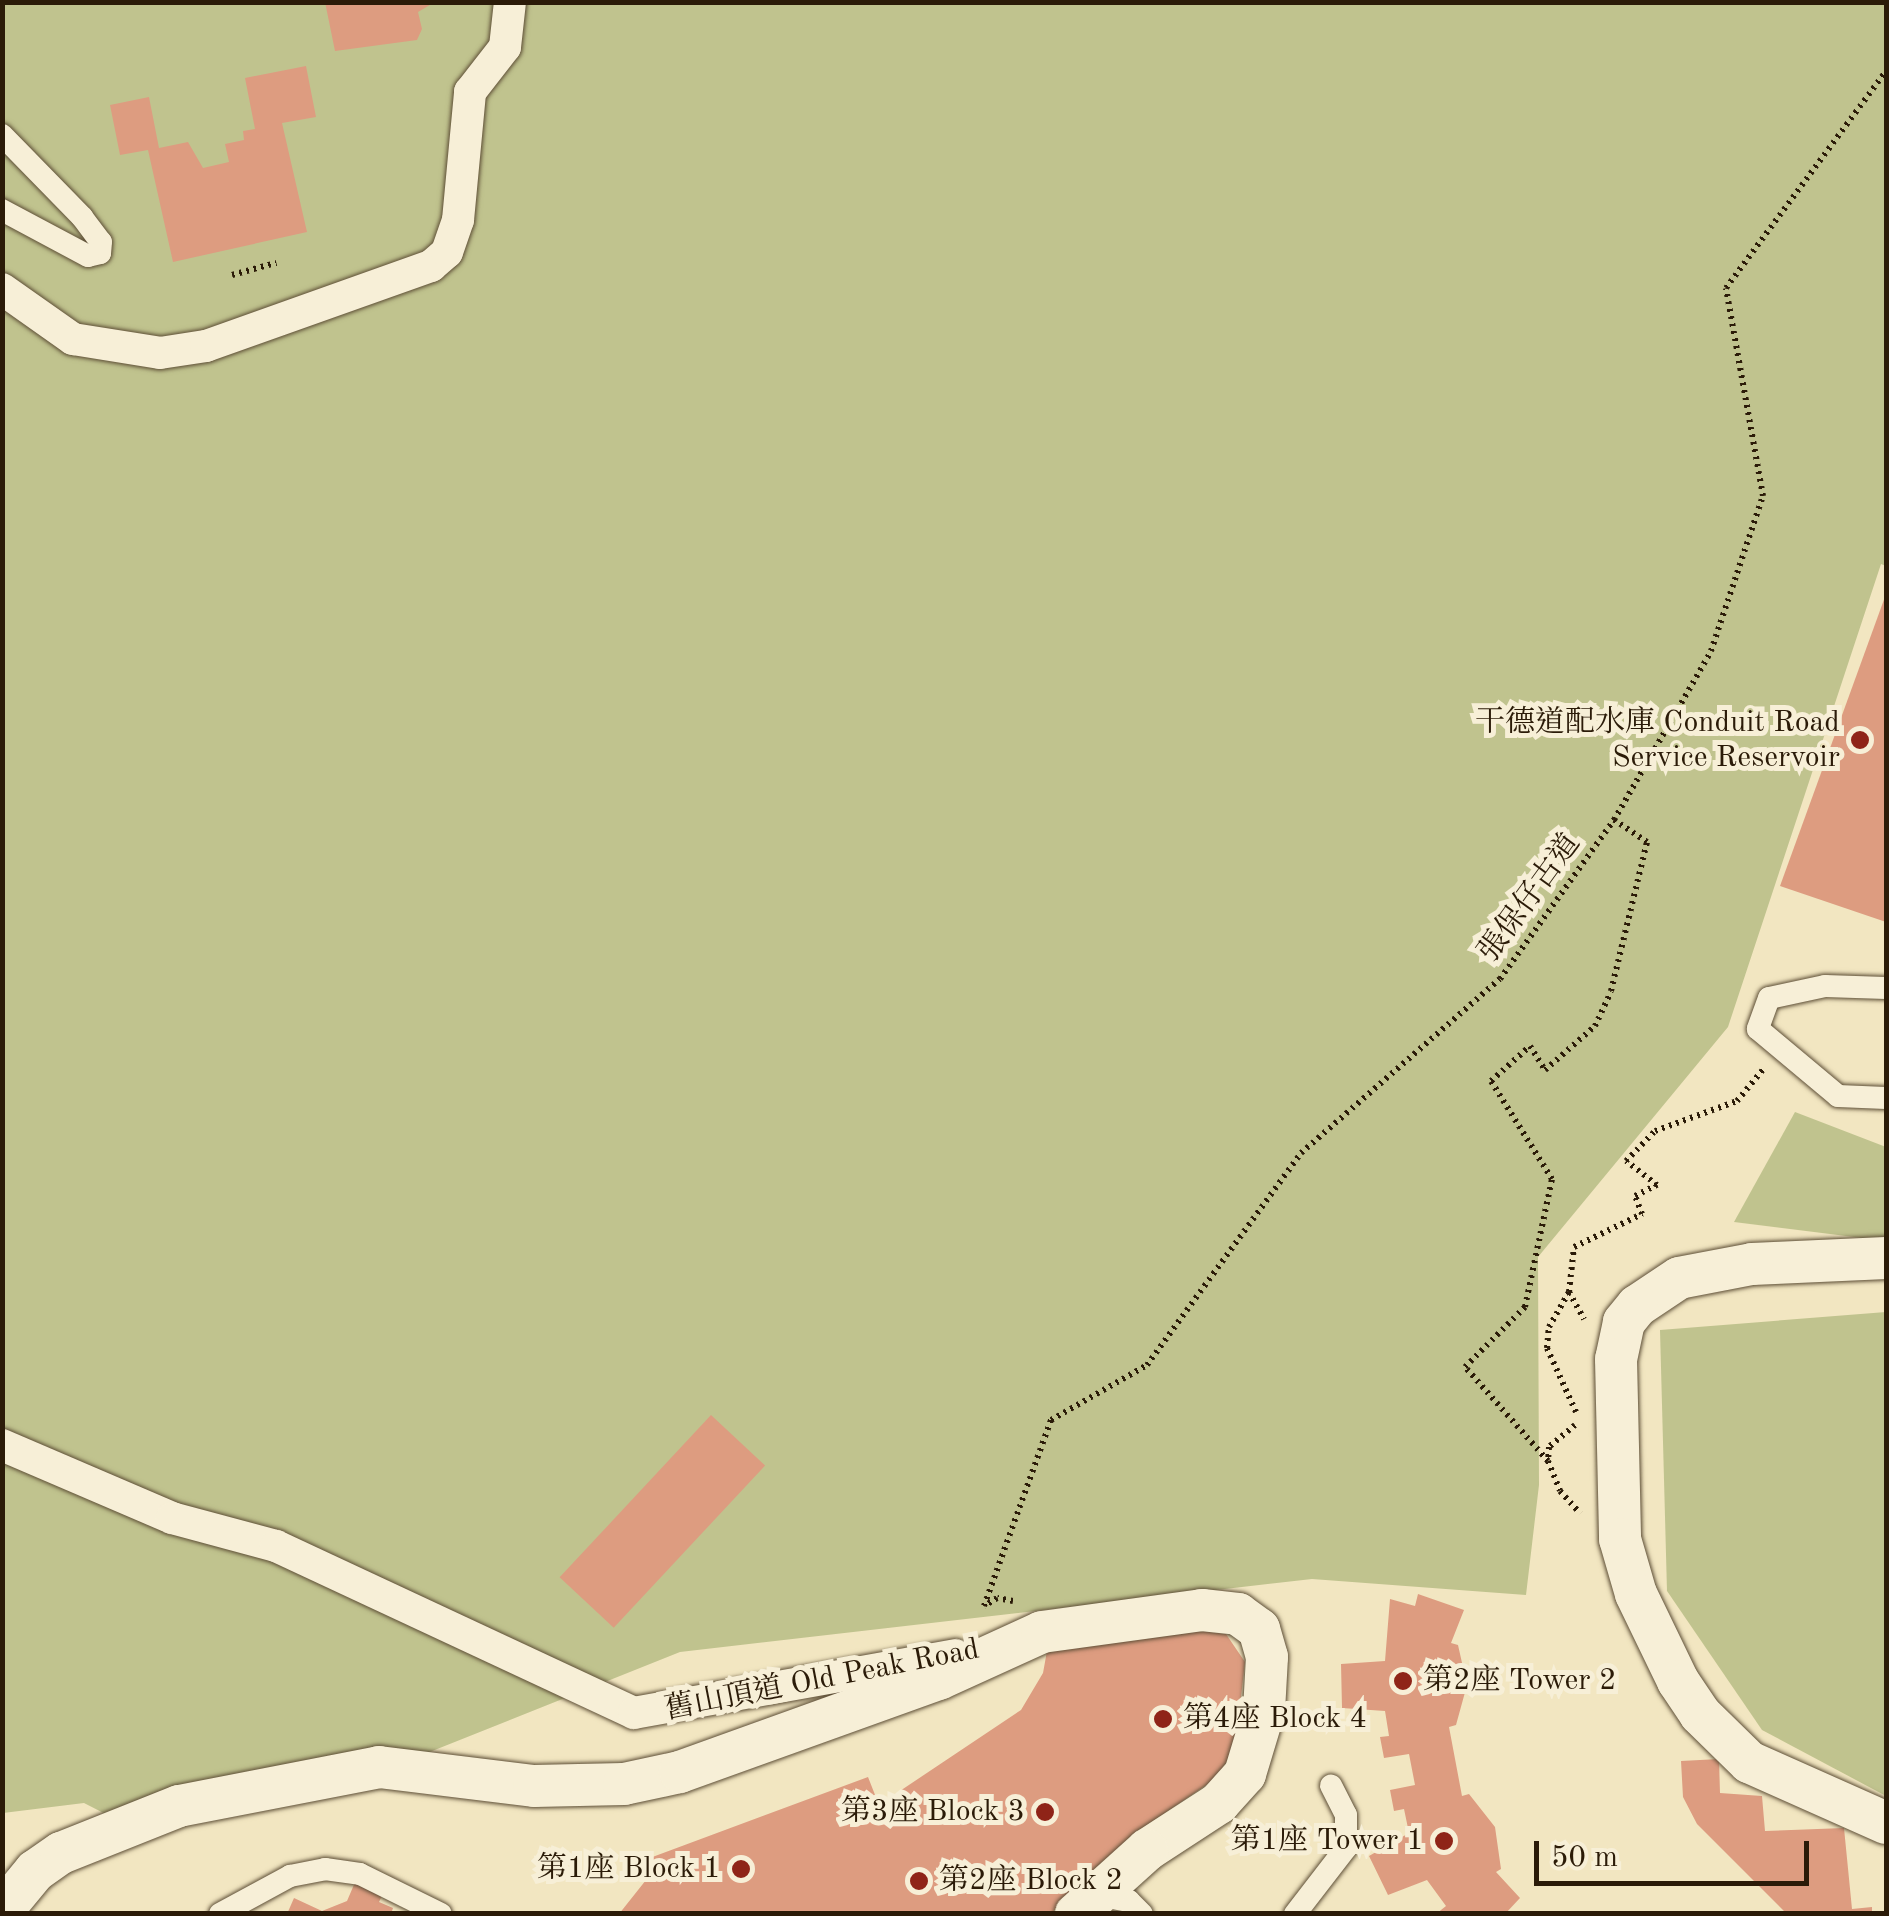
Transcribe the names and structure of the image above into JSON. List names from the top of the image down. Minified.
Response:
{"streets":{"street":["舊山頂道 Old Peak Road"],"path":["張保仔古道"]},"crossings":[["張保仔古道","舊山頂道 Old Peak Road"]],"places":["干德道配水庫 Conduit Road Service Reservoir","第2座 Tower 2","第4座 Block 4","第3座 Block 3","第1座 Tower 1","第1座 Block 1","第2座 Block 2"],"scale_bar":"50 m"}
